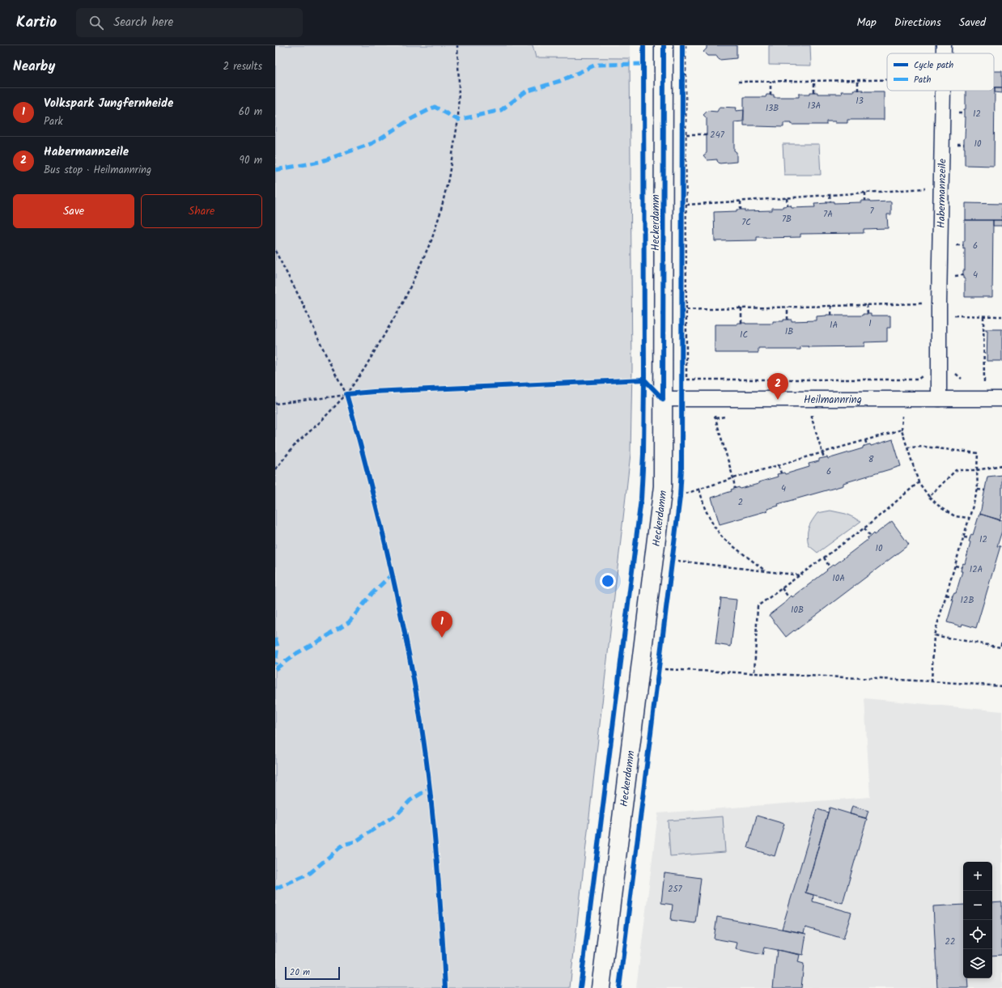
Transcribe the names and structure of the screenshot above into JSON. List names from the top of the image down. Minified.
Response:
{"streets":{"street":["Habermannzeile","Heckerdamm","Heilmannring"]},"crossings":[["Habermannzeile","Heilmannring"],["Heckerdamm","Heilmannring"]],"house_numbers":["13","13A","13B","12","247","10","7","7A","7B","7C","6","4","1","1A","1B","1C","8","6","4","2","12","10","12A","10A","12B","10B","257","22"],"legend":["Cycle path","Path"],"scale_bar":"20 m","page":{"header":"Kartio","search":"Search here","nav":["Map","Directions","Saved"],"heading":["Nearby","2 results"],"list":[{"mark":"1","name":"Volkspark Jungfernheide","note":"Park","value":"60 m"},{"mark":"2","name":"Habermannzeile","note":"Bus stop · Heilmannring","value":"90 m"}],"buttons":["Save","Share"],"pins":["2","1"],"map_buttons":["+","−"],"scale":"20 m"}}
